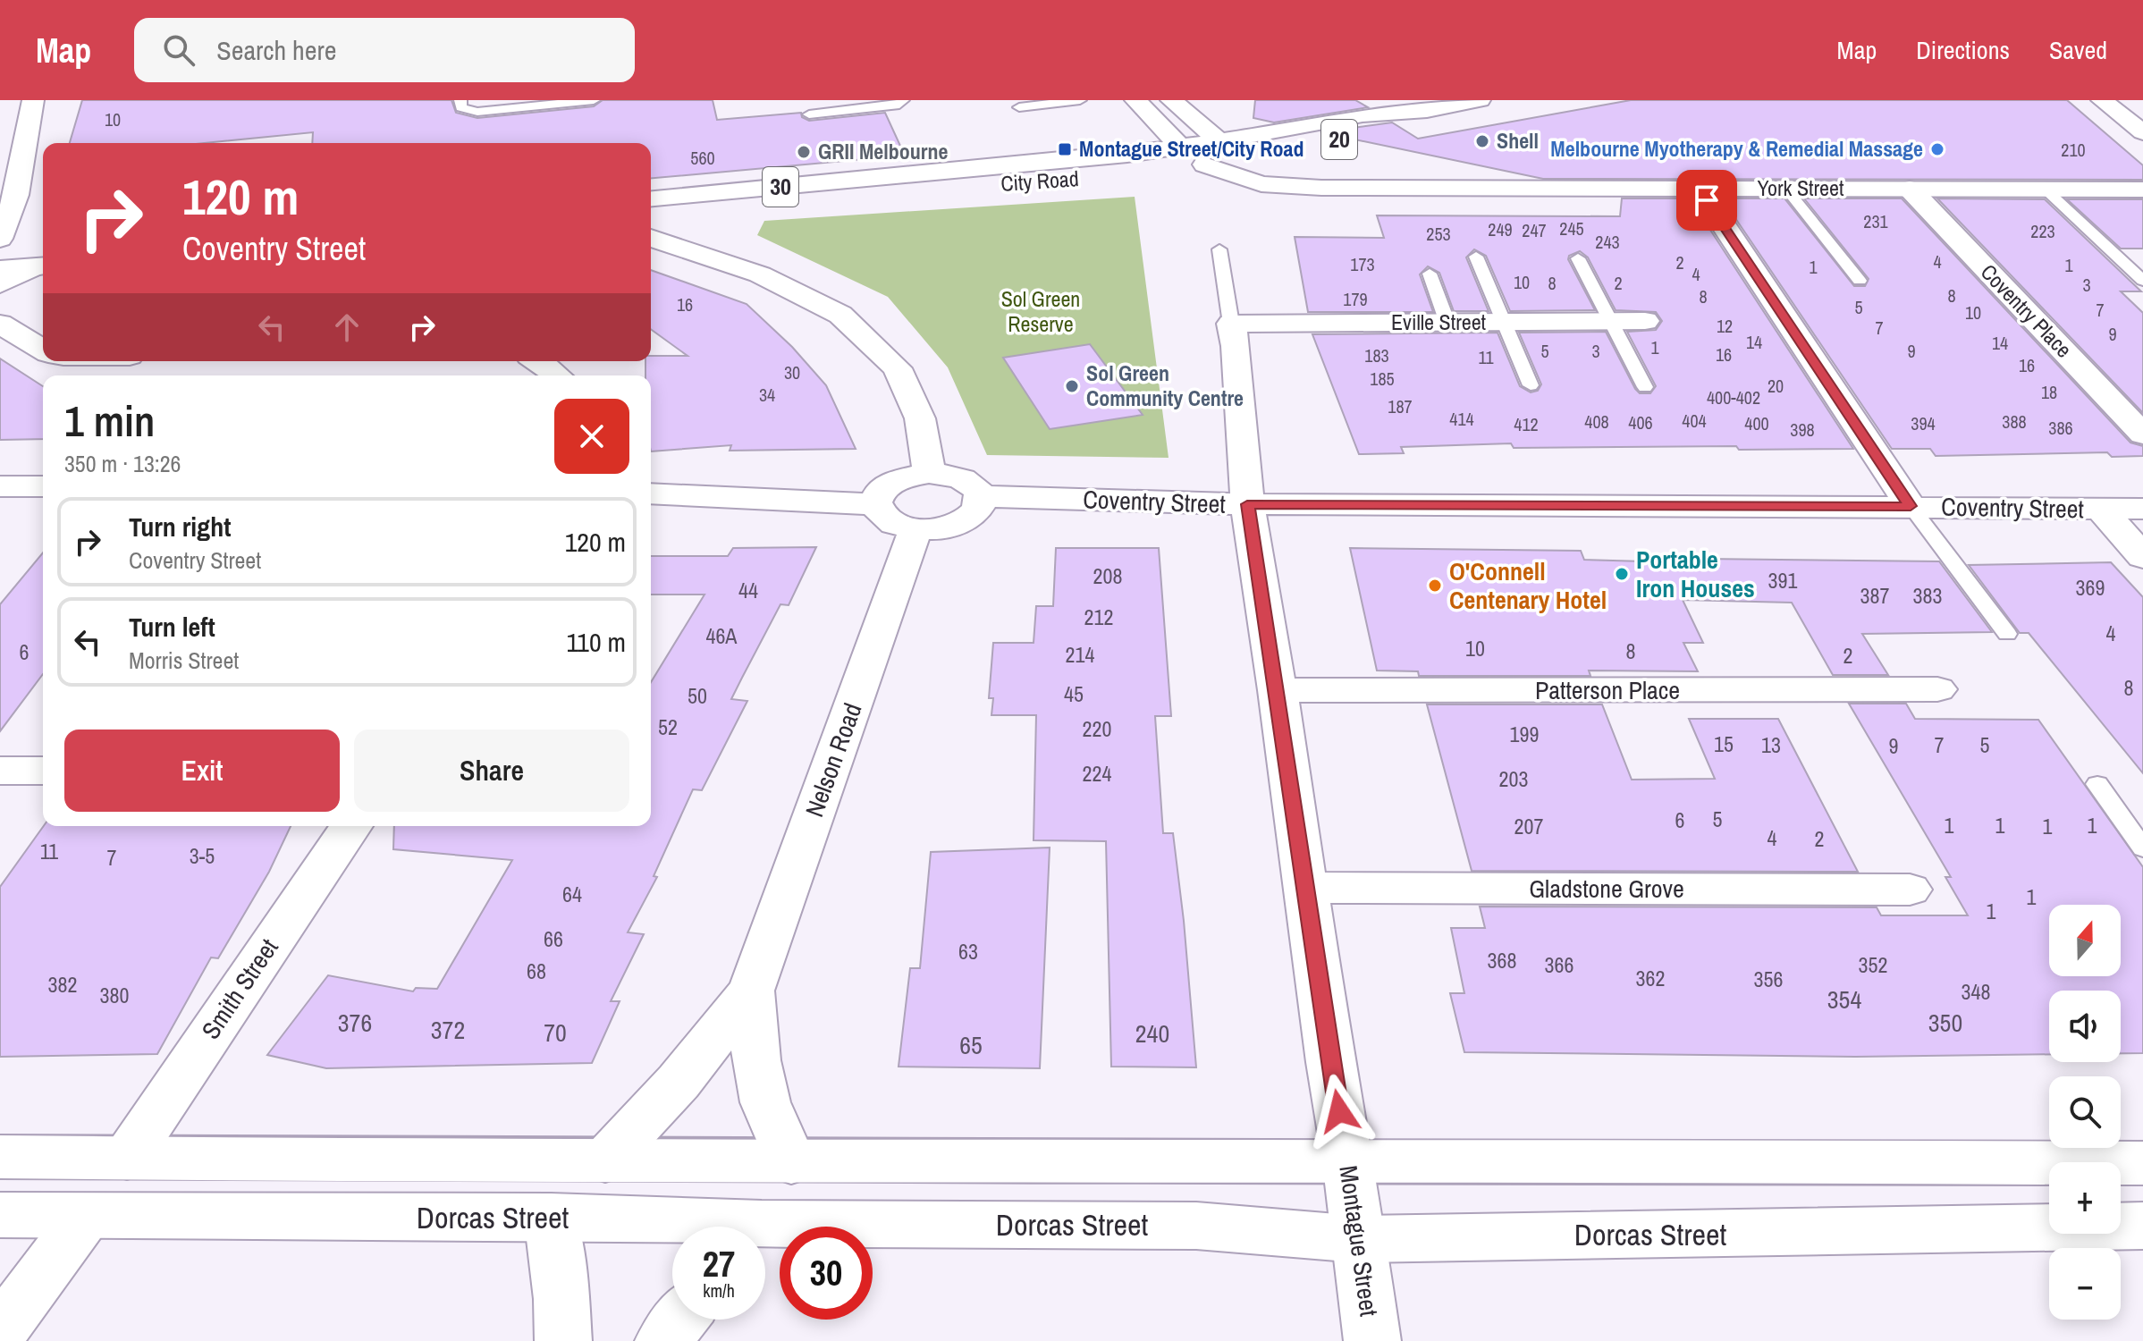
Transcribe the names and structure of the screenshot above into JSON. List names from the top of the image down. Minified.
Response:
{"streets":{"street":["20","City Road","30","York Street","Coventry Place","Eville Street","Coventry Street","Patterson Place","Nelson Road","Gladstone Grove","Smith Street","Dorcas Street","Montague Street"]},"crossings":[["City Road","York Street"],["York Street","Coventry Place"],["Eville Street","Montague Street"],["Coventry Street","Montague Street"],["Patterson Place","Montague Street"],["Nelson Road","Dorcas Street"],["Gladstone Grove","Montague Street"],["Smith Street","Dorcas Street"],["Dorcas Street","Montague Street"]],"parks":["Sol Green Reserve"],"places":{"other":["Shell","Melbourne Myotherapy & Remedial Massage","GRII Melbourne","Sol Green Community Centre","Portable Iron Houses","O'Connell Centenary Hotel"],"transit":["Montague Street/City Road"]},"house_numbers":["10","210","560","231","245","249","247","223","253","243","4","2","173","1","1","4","10","8","2","3","8","8","179","16","5","7","10","12","7","9","14","14","1","5","3","9","16","183","11","16","30","185","20","18","34","400-402","187","414","404","408","388","406","400","394","412","386","398","208","391","369","44","387","383","212","4","46A","10","8","6","214","2","8","45","50","52","220","199","15","13","7","5","9","224","203","5","6","1","1","1","207","1","4","2","11","3-5","7","64","1","1","66","63","368","366","352","68","362","356","382","348","380","354","376","350","372","70","240","65"],"north":"top","page":{"header":"Map","search":"Search here","nav":["Map","Directions","Saved"],"turn":["120 m","Coventry Street"],"heading":["1 min","350 m · 13:26"],"list":[{"name":"Turn right","note":"Coventry Street","value":"120 m"},{"name":"Turn left","note":"Morris Street","value":"110 m"}],"buttons":["Exit","Share"],"map_buttons":["+","−"],"speed":"27 km/h","limit":"30"}}
